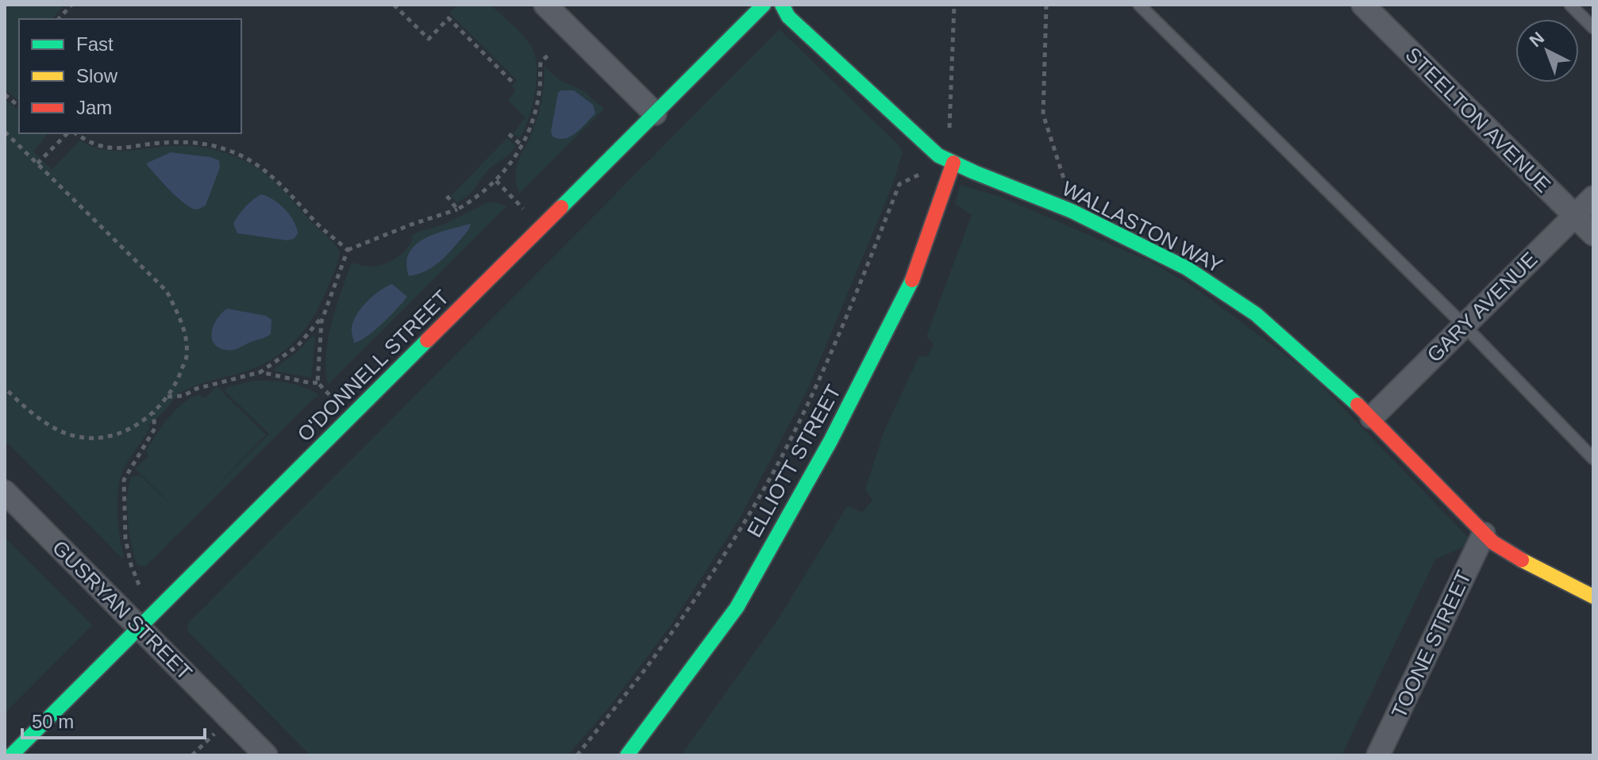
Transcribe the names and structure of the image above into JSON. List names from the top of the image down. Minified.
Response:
{"streets":{"street":["STEELTON AVENUE","WALLASTON WAY","GARY AVENUE","O'DONNELL STREET","ELLIOTT STREET","GUSRYAN STREET","TOONE STREET"]},"crossings":[["STEELTON AVENUE","GARY AVENUE"],["WALLASTON WAY","GARY AVENUE"],["WALLASTON WAY","ELLIOTT STREET"],["WALLASTON WAY","TOONE STREET"],["O'DONNELL STREET","GUSRYAN STREET"]],"legend":["Fast","Slow","Jam"],"scale_bar":"50 m","north":"top left"}
